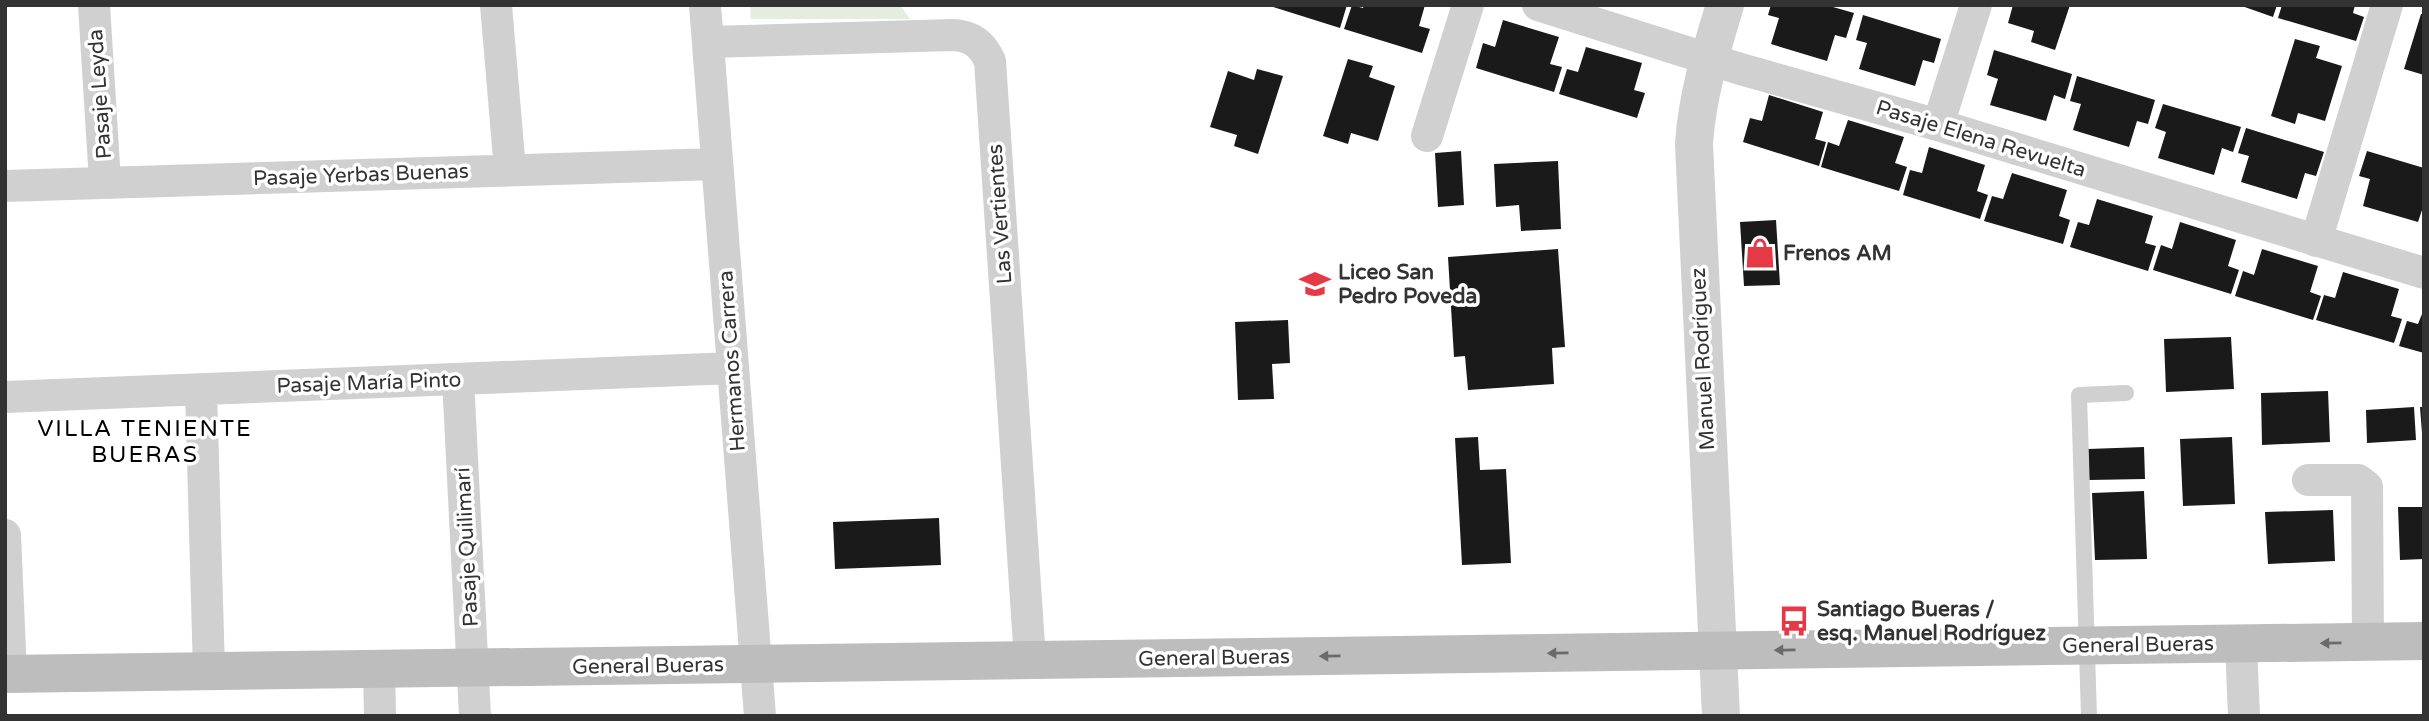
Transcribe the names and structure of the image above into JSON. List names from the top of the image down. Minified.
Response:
{"streets":{"main road":["General Bueras"],"street":["Pasaje Leyda","Pasaje Elena Revuelta","Pasaje Yerbas Buenas","Las Vertientes","Manuel Rodríguez","Hermanos Carrera","Pasaje María Pinto","Pasaje Quilimarí"]},"crossings":[["Pasaje Leyda","Pasaje Yerbas Buenas"],["Pasaje Elena Revuelta","Manuel Rodríguez"],["Pasaje Yerbas Buenas","Hermanos Carrera"],["Las Vertientes","Hermanos Carrera"],["Las Vertientes","General Bueras"],["Manuel Rodríguez","General Bueras"],["Hermanos Carrera","Pasaje María Pinto"],["Hermanos Carrera","General Bueras"],["Pasaje María Pinto","Pasaje Quilimarí"],["Pasaje Quilimarí","General Bueras"]],"one_way":["General Bueras"],"districts":["VILLA TENIENTE BUERAS"],"places":{"shop":["Frenos AM"],"school or university":["Liceo San Pedro Poveda"],"bus stop":["Santiago Bueras / esq. Manuel Rodríguez"]}}
